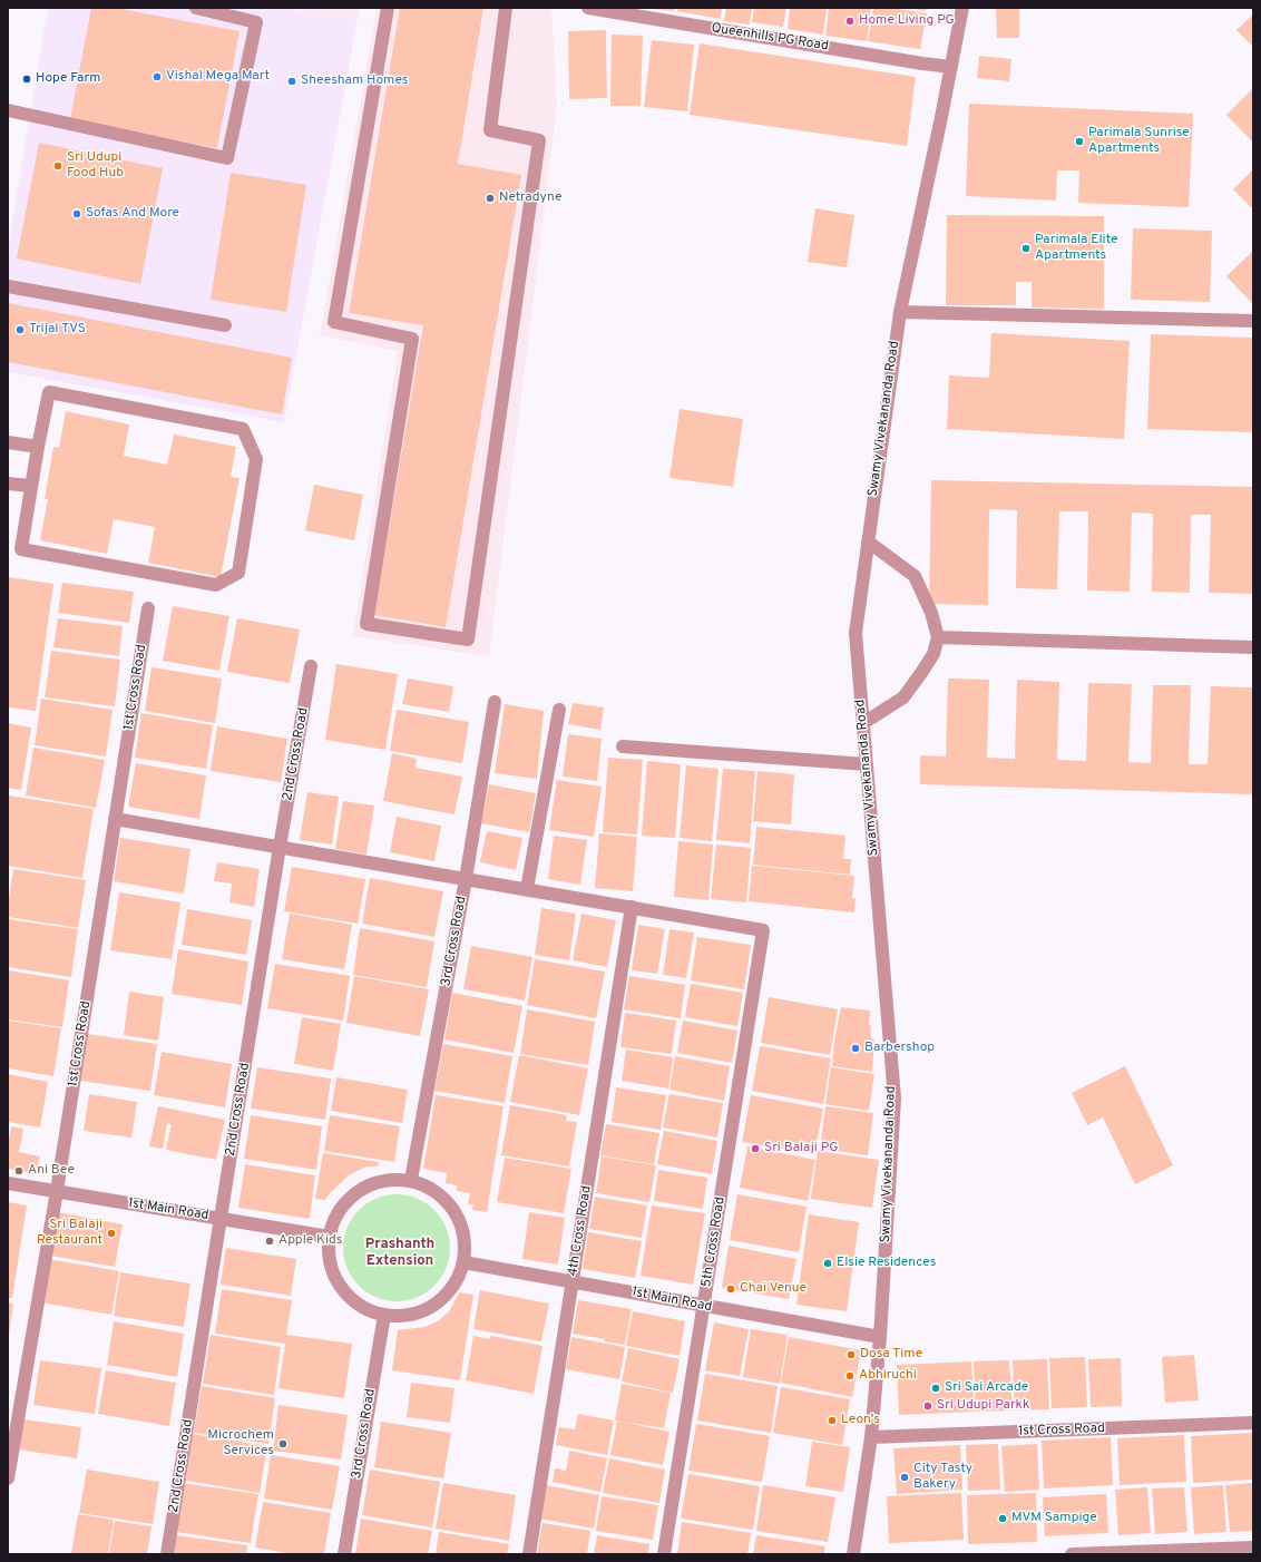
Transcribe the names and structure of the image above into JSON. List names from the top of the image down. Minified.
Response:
{"streets":{"street":["Queenhills PG Road","Swamy Vivekananda Road","1st Cross Road","2nd Cross Road","3rd Cross Road","1st Main Road","4th Cross Road","5th Cross Road"]},"crossings":[["Queenhills PG Road","Swamy Vivekananda Road"],["Swamy Vivekananda Road","1st Cross Road"],["Swamy Vivekananda Road","1st Main Road"],["1st Cross Road","1st Main Road"],["2nd Cross Road","1st Main Road"],["3rd Cross Road","1st Main Road"],["1st Main Road","4th Cross Road"],["1st Main Road","5th Cross Road"],["4th Cross Road","5th Cross Road"]],"districts":["Prashanth Extension"],"places":["Home Living PG","Vishal Mega Mart","Hope Farm","Sheesham Homes","Parimala Sunrise Apartments","Sri Udupi Food Hub","Netradyne","Sofas And More","Parimala Elite Apartments","Trijal TVS","Barbershop","Sri Balaji PG","Ani Bee","Sri Balaji Restaurant","Apple Kids","Elsie Residences","Chai Venue","Dosa Time","Abhiruchi","Sri Sai Arcade","Sri Udupi Parkk","Leon's","Microchem Services","City Tasty Bakery","MVM Sampige"]}
